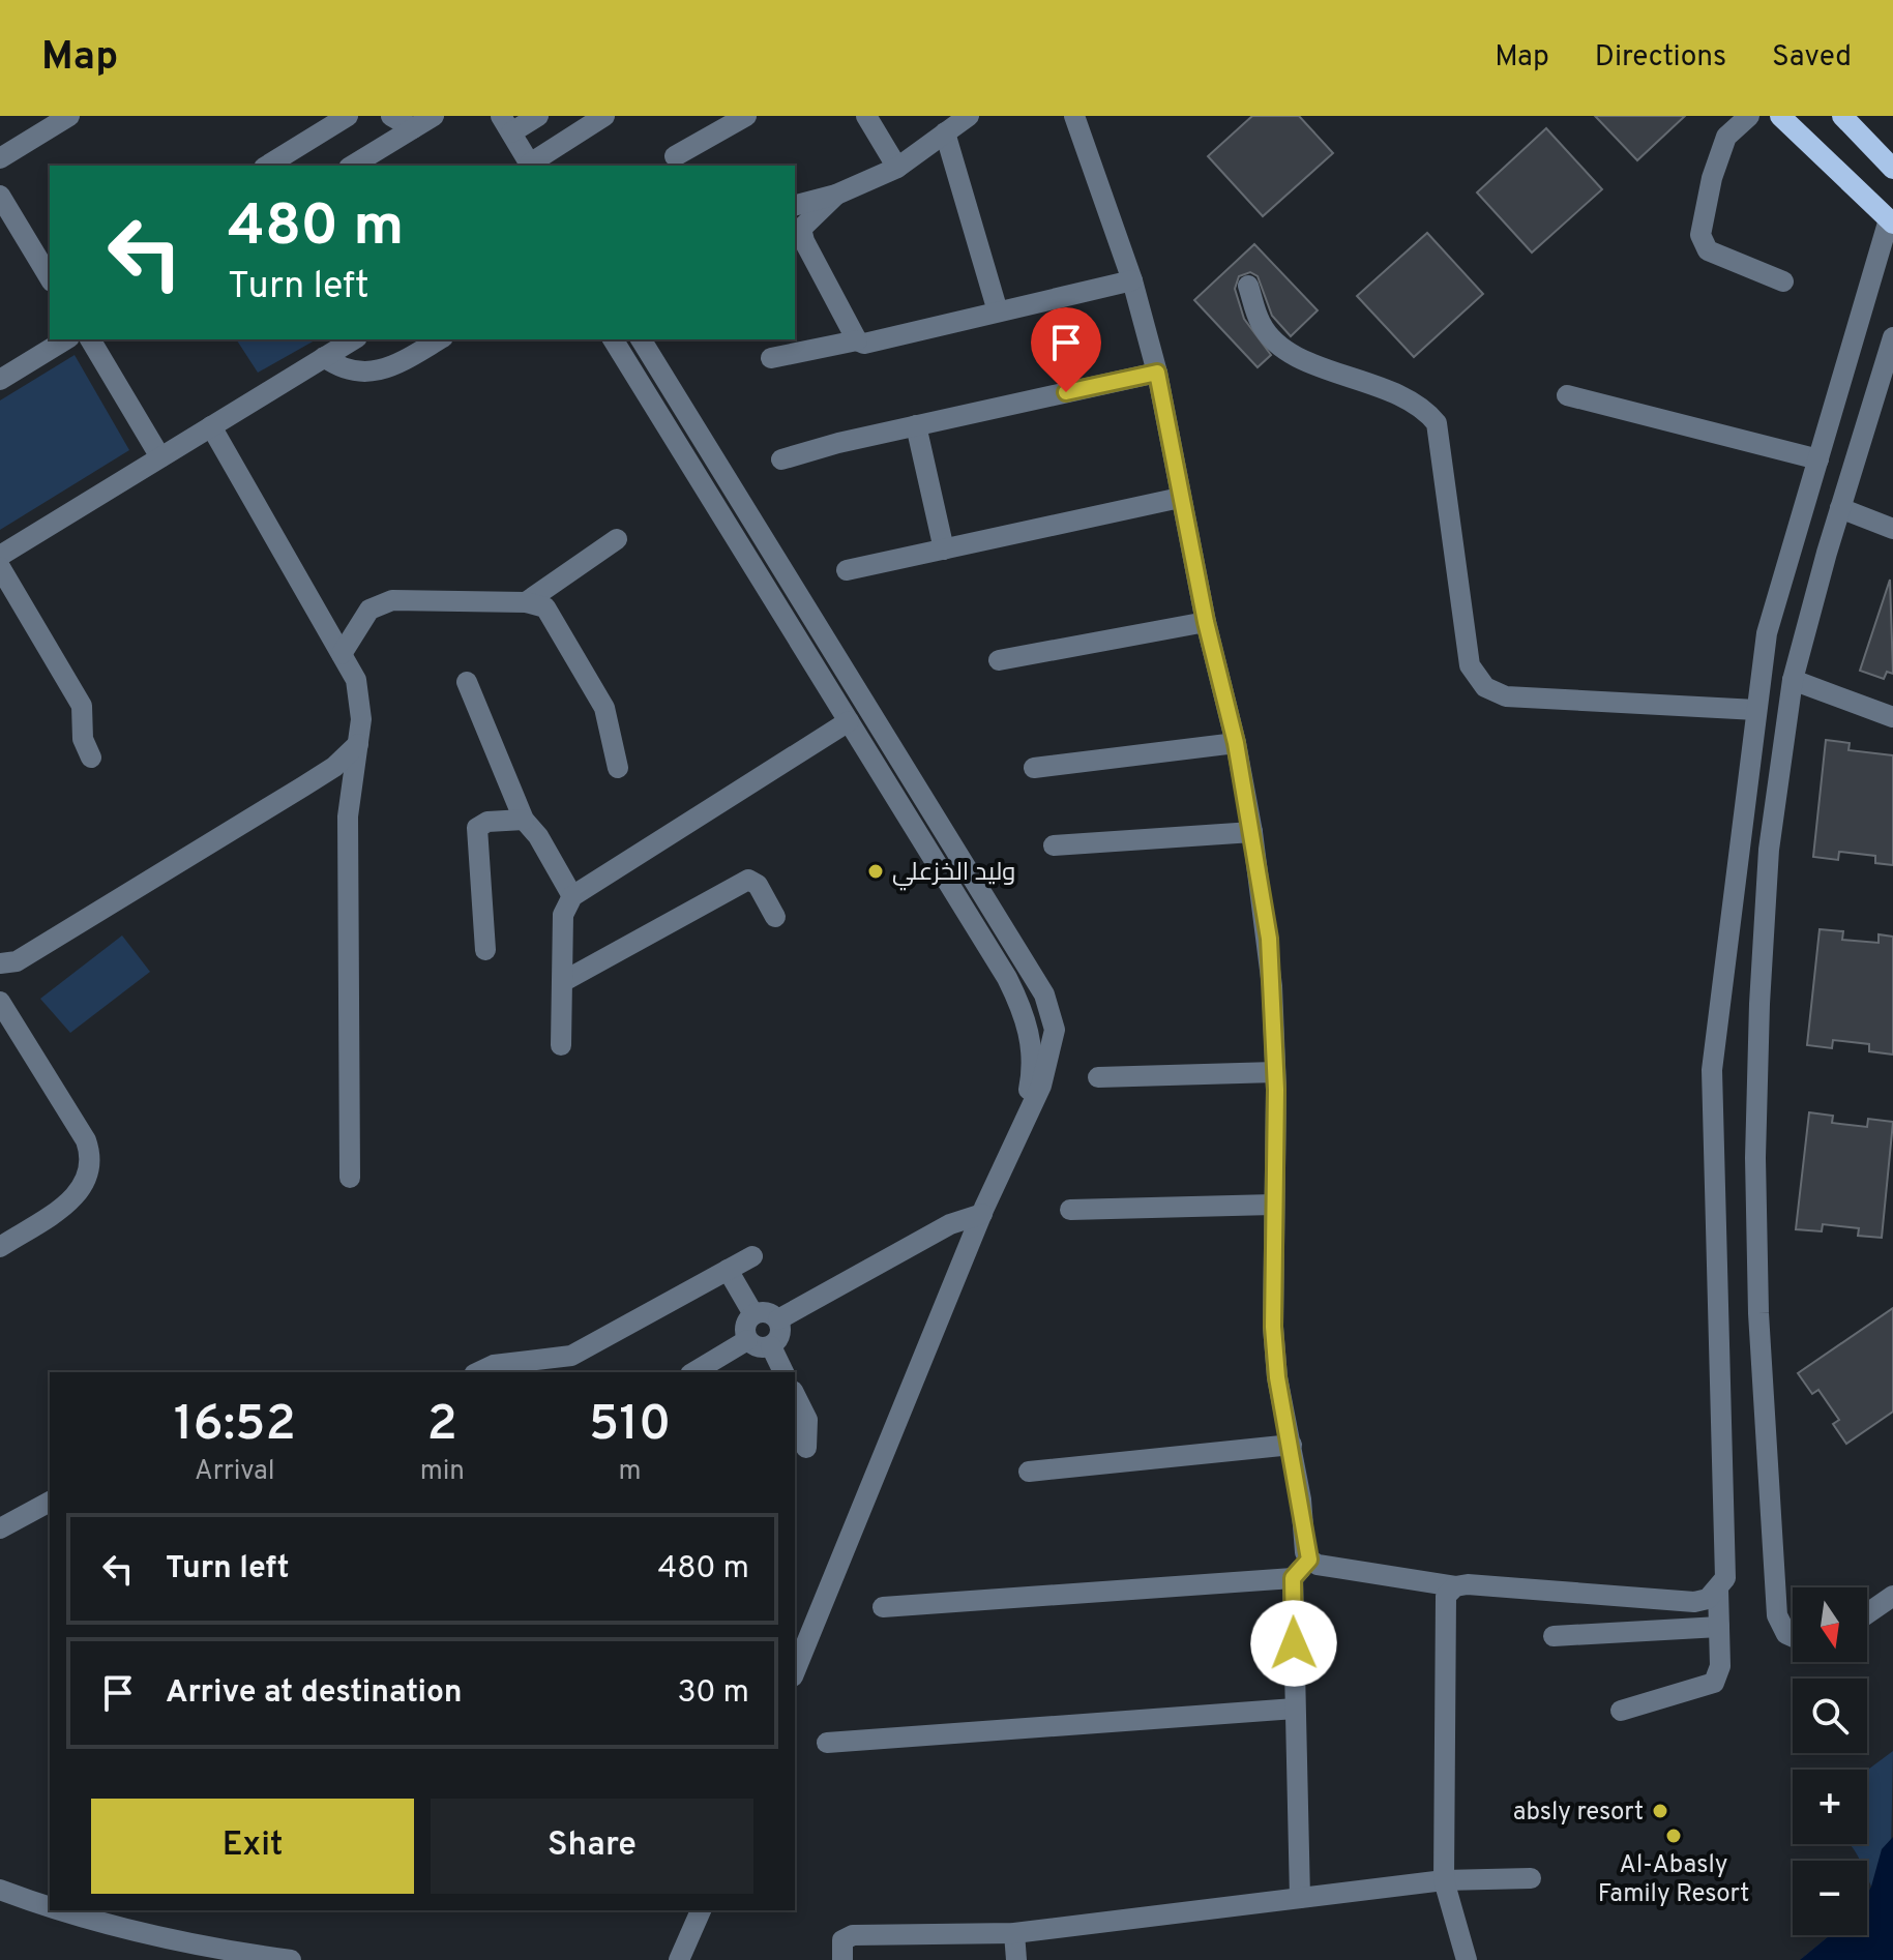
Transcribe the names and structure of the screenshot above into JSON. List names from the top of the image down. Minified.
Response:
{"places":["وليد الخزعلي","absly resort","Al-Abasly Family Resort"],"north":"bottom","page":{"header":"Map","nav":["Map","Directions","Saved"],"turn":["480 m","Turn left"],"eta":["16:52","Arrival","2","min","510","m"],"list":[{"name":"Turn left","value":"480 m"},{"name":"Arrive at destination","value":"30 m"}],"map_buttons":["+","−"],"buttons":["Exit","Share"]}}
